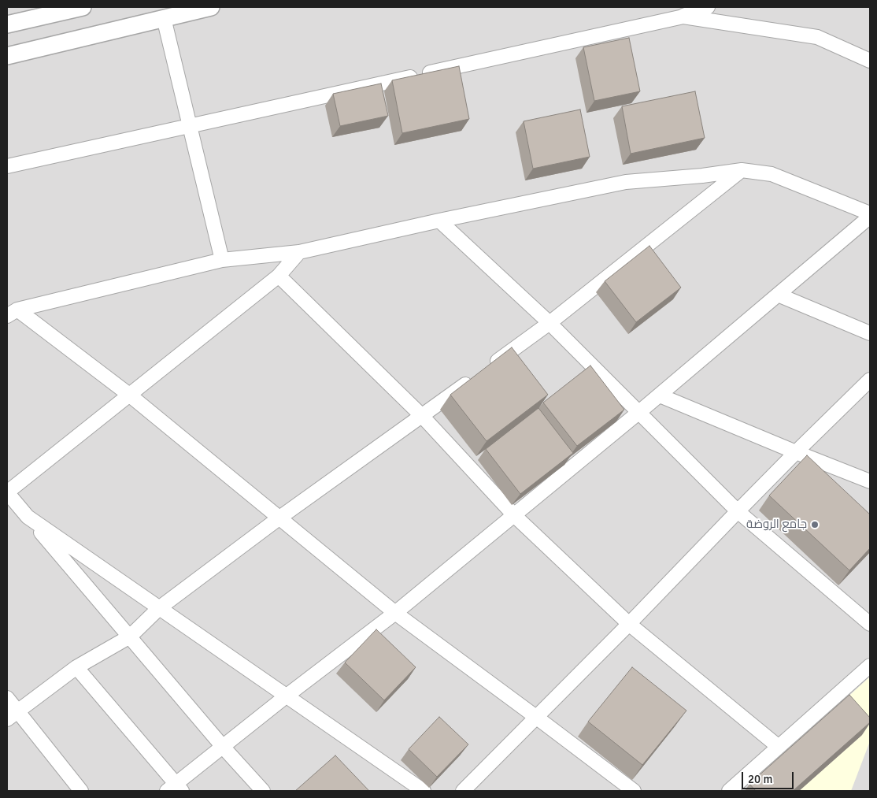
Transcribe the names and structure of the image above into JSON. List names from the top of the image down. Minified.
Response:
{"places":["جامع الروضة"],"scale_bar":"20 m"}
